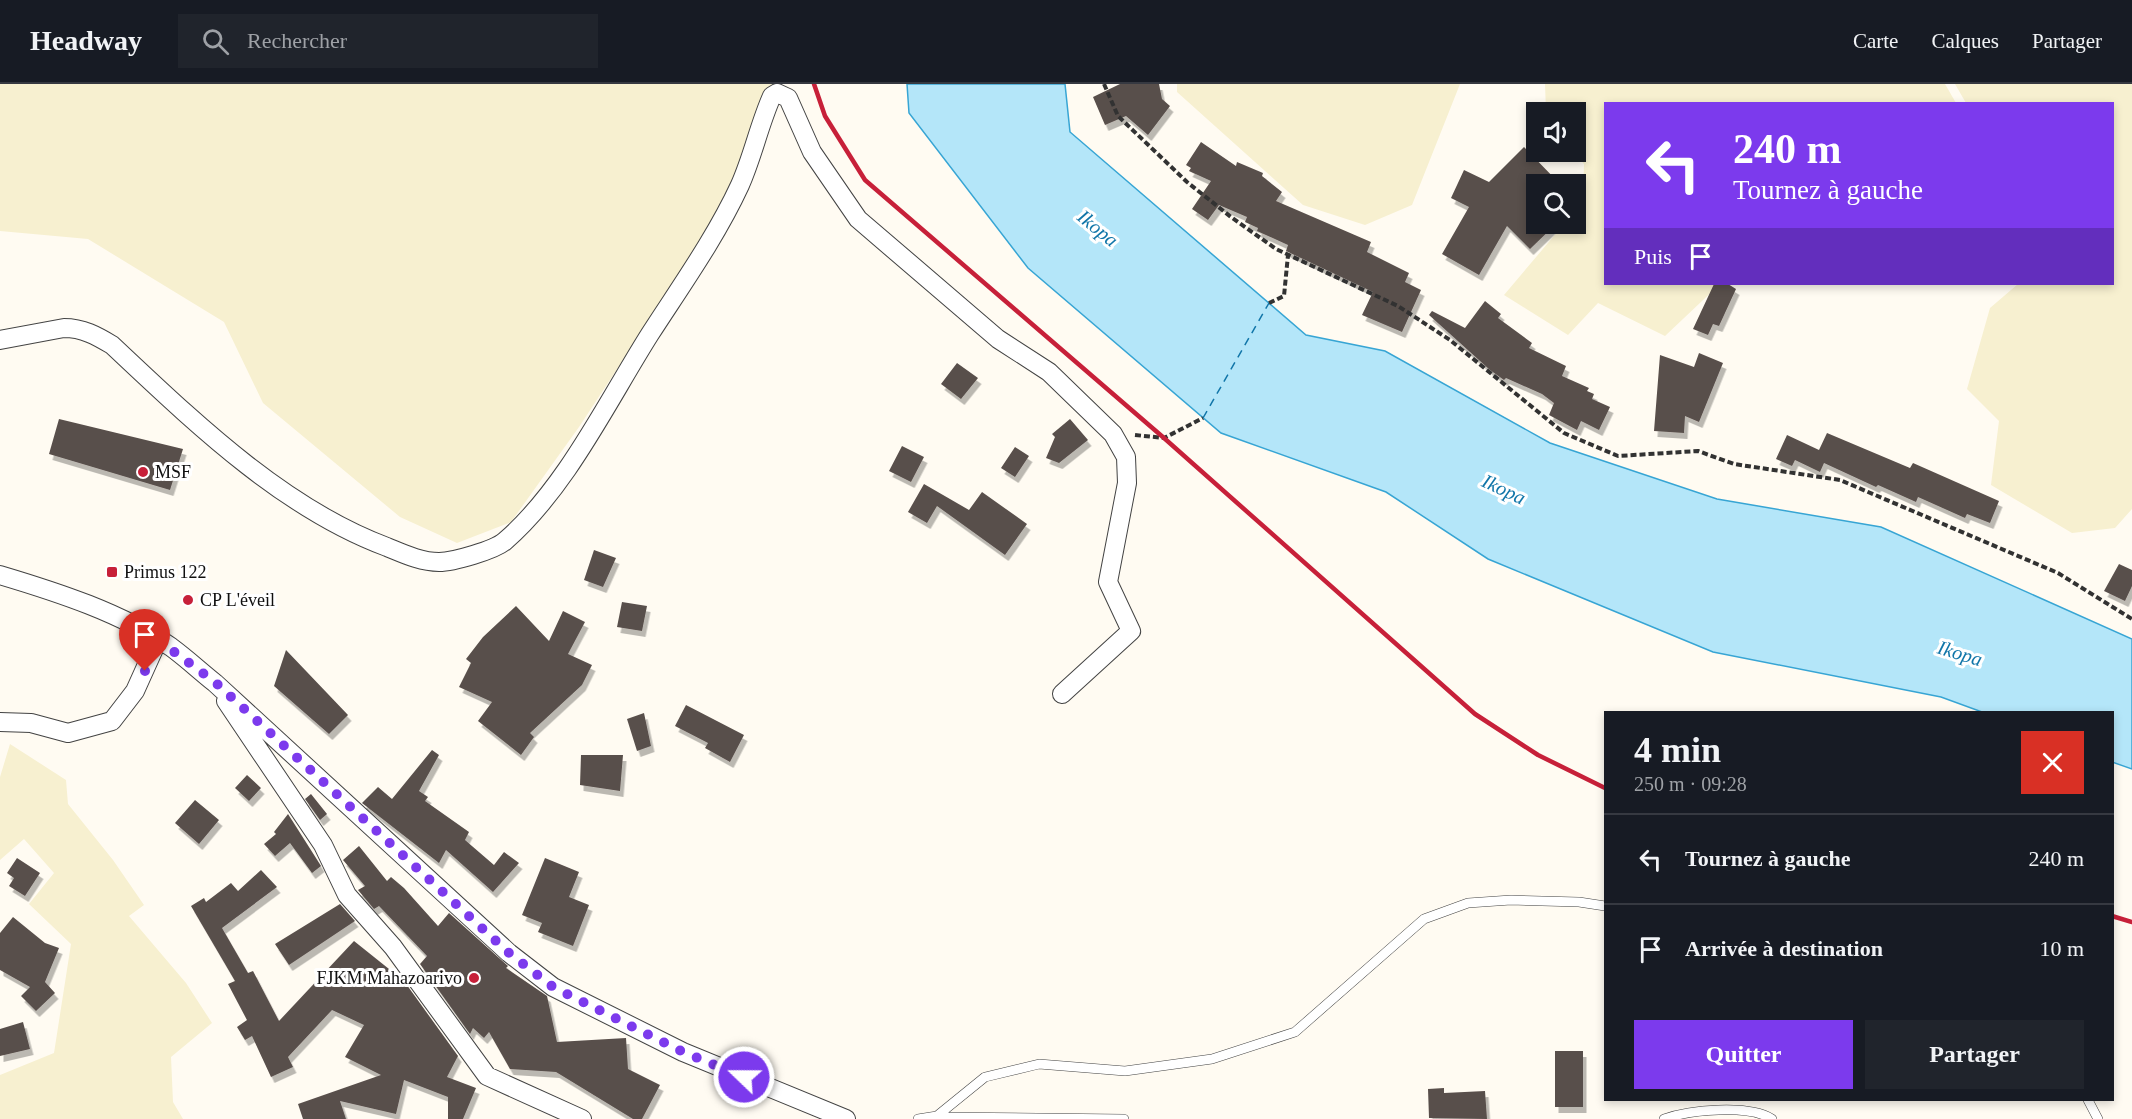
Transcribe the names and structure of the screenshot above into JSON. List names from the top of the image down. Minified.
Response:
{"water":["Ikopa"],"places":{"other":["MSF","CP L'éveil","FJKM Mahazoarivo"],"transit":["Primus 122"]},"page":{"header":"Headway","search":"Rechercher","nav":["Carte","Calques","Partager"],"turn":["240 m","Tournez à gauche"],"then":"Puis","heading":["4 min","250 m · 09:28"],"list":[{"name":"Tournez à gauche","value":"240 m"},{"name":"Arrivée à destination","value":"10 m"}],"buttons":["Quitter","Partager"]}}
